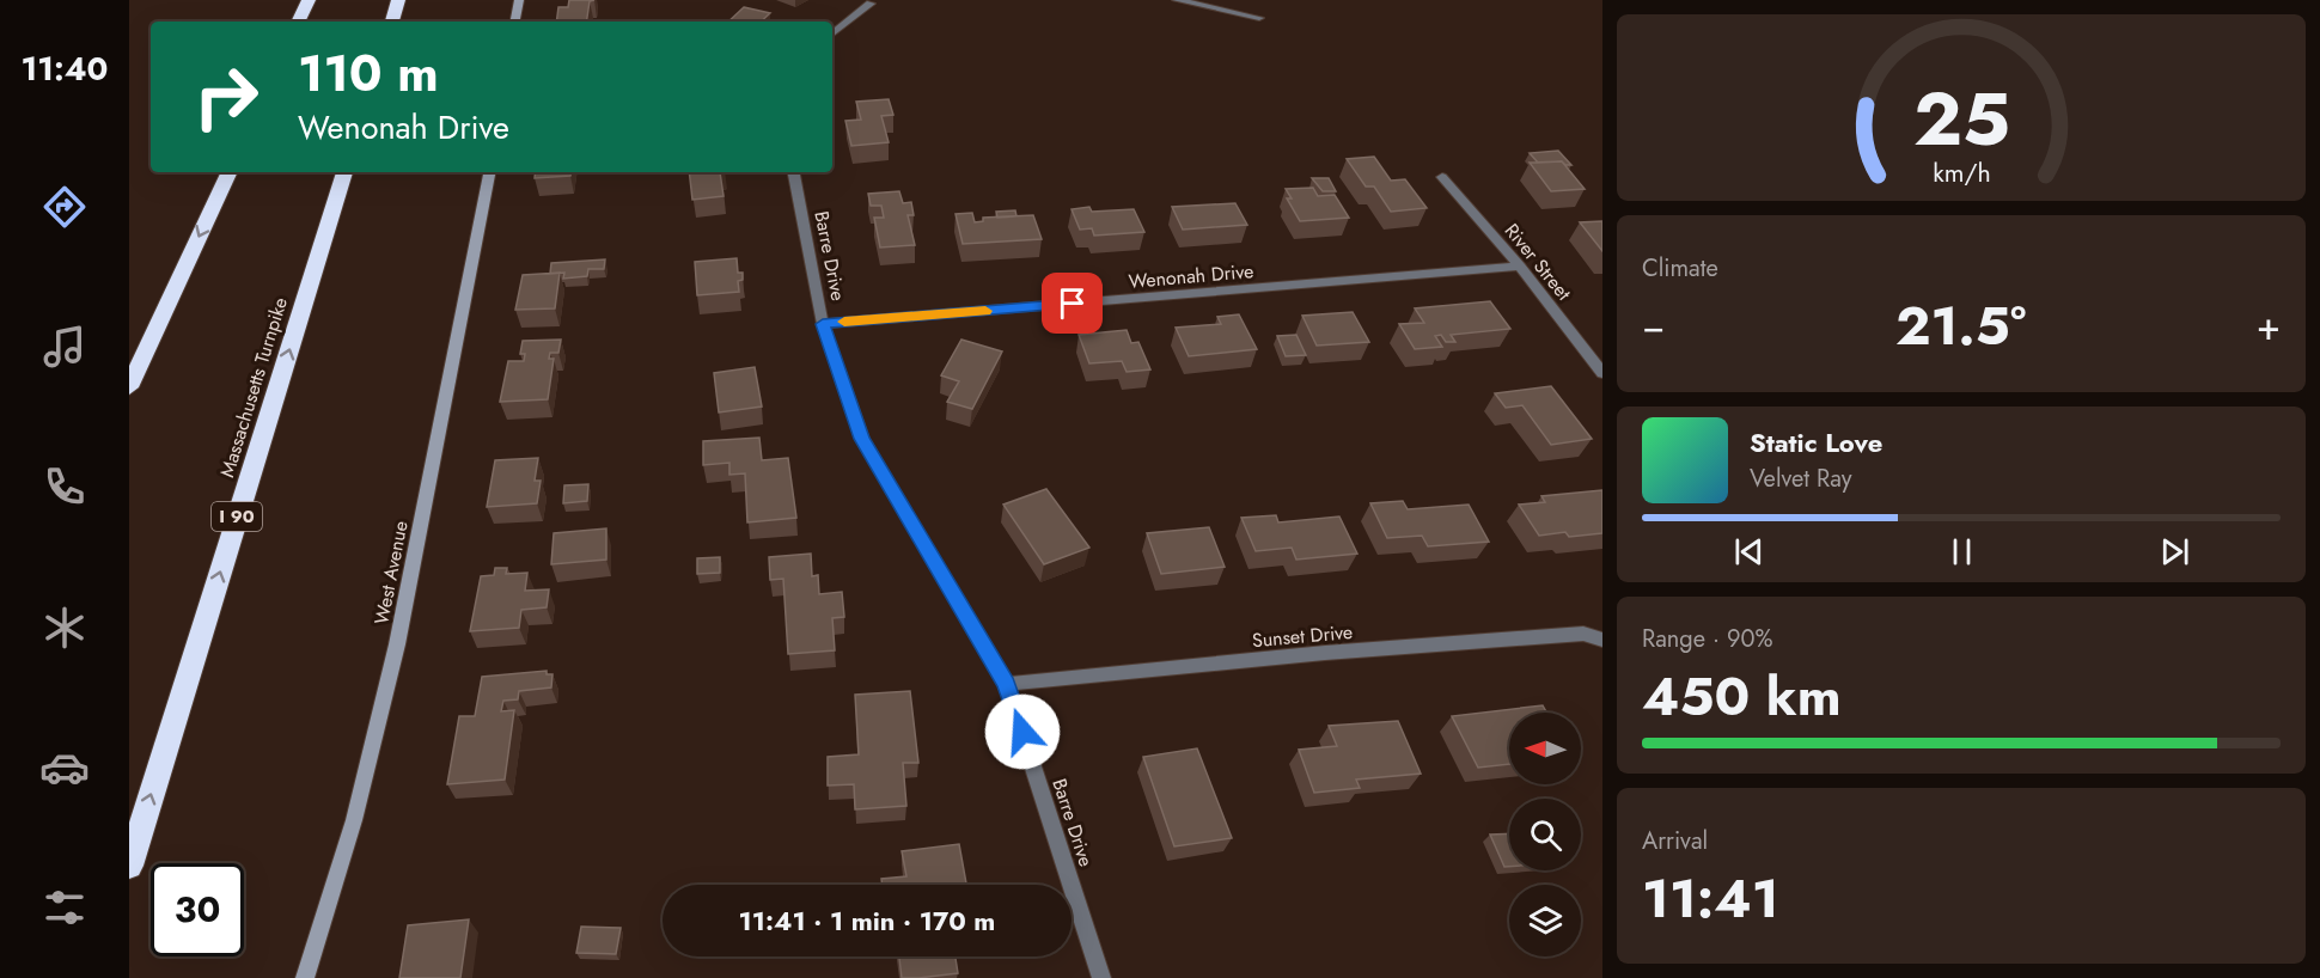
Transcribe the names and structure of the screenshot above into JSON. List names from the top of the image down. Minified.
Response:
{"streets":{"highway":["Massachusetts Turnpike","I 90"],"main road":["West Avenue"],"street":["Barre Drive","River Street","Wenonah Drive","Sunset Drive"]},"crossings":[["Barre Drive","Wenonah Drive"],["Barre Drive","Sunset Drive"],["River Street","Wenonah Drive"]],"north":"left","page":{"tabs":"11:40","turn":["110 m","Wenonah Drive"],"tile":["Climate",["Range · 90%","450 km"],["Arrival","11:41"]],"heat":["−","21.5°","+"],"song":["Static Love","Velvet Ray"],"limit":"30","trip":"11:41 · 1 min · 170 m","gauge":["25","km/h"]}}
